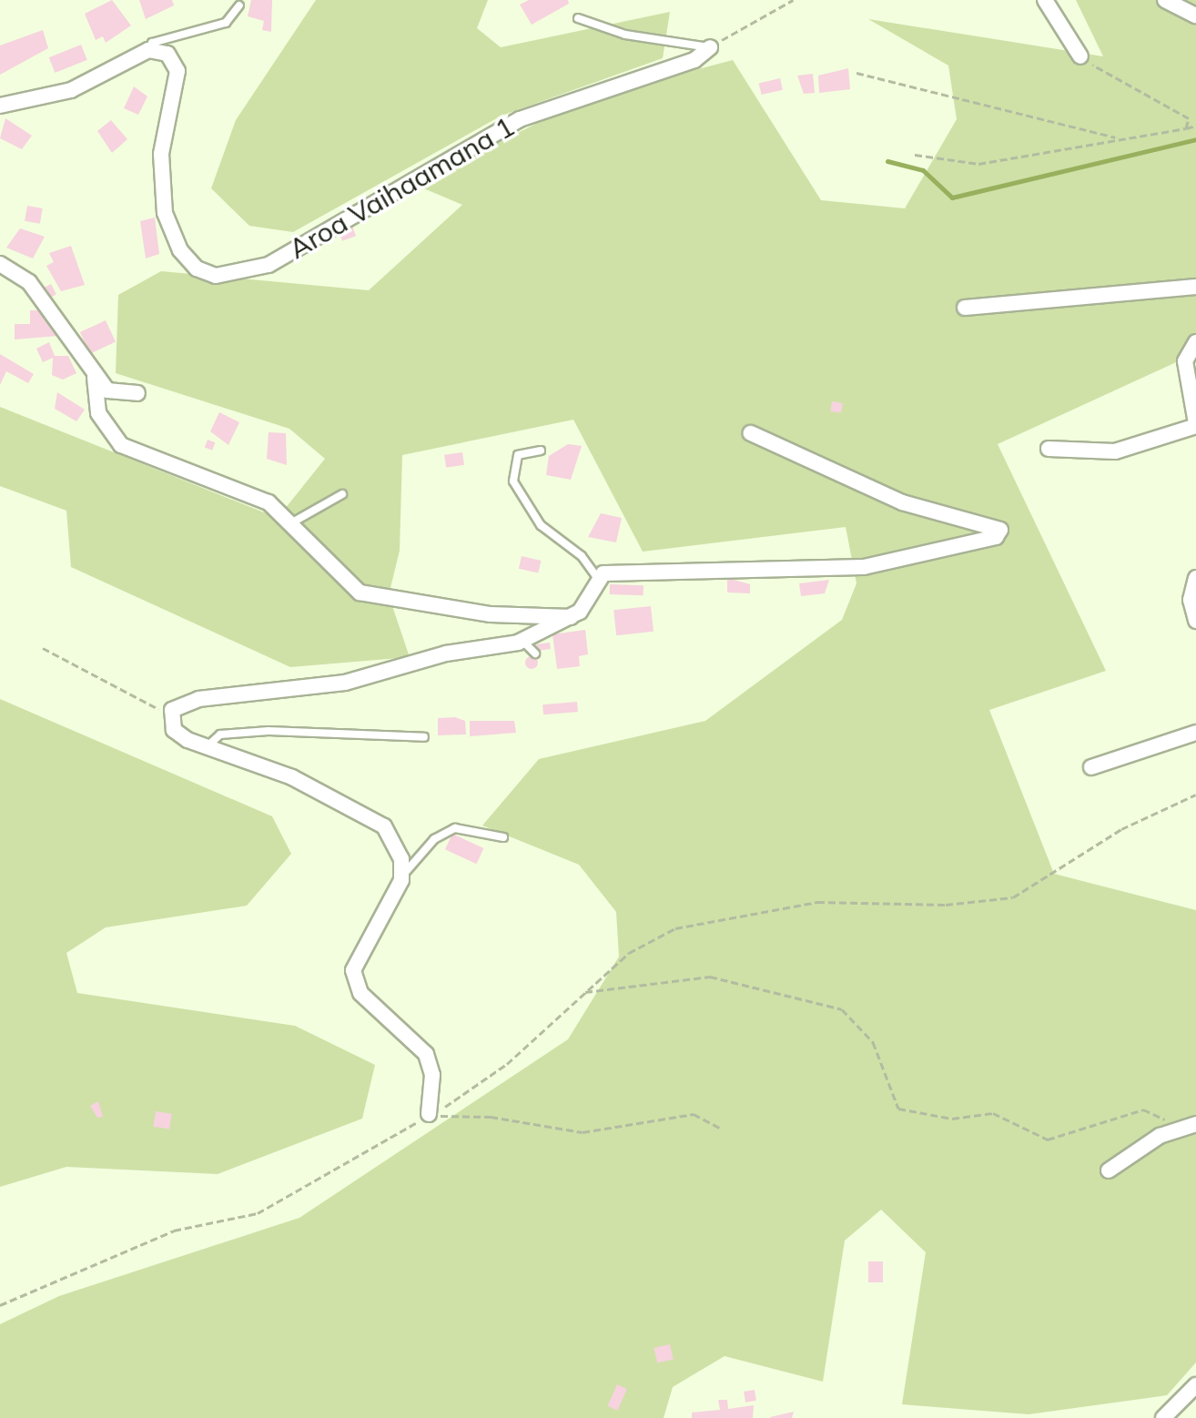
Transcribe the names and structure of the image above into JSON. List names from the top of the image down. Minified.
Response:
{"streets":{"street":["Aroa Vaihaamana 1"]}}
